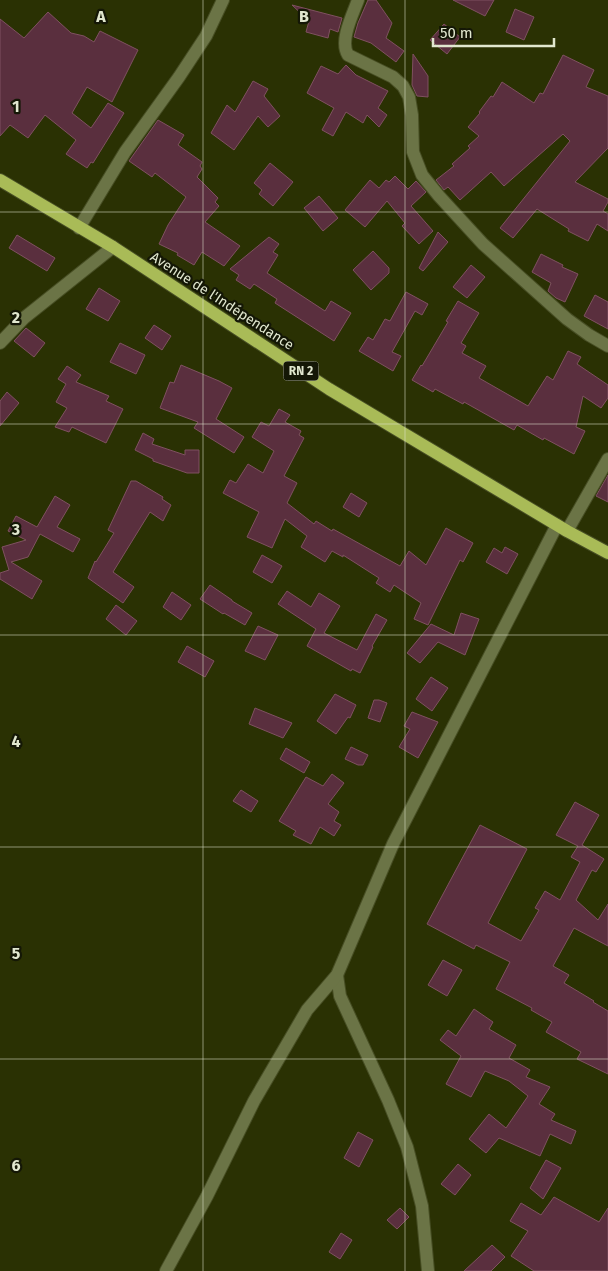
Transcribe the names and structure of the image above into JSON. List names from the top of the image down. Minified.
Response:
{"streets":{"main road":["Avenue de l'Indépendance","RN 2"]},"scale_bar":"50 m","grid":{"columns":["A","B"],"rows":["1","2","3","4","5","6"]}}
